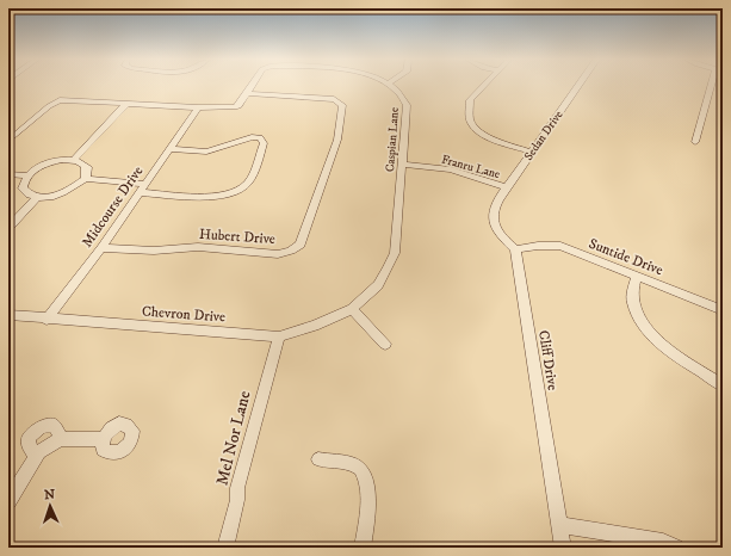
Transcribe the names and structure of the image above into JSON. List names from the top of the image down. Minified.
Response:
{"streets":{"street":["Sedan Drive","Caspian Lane","Franru Lane","Midcourse Drive","Hubert Drive","Suntide Drive","Chevron Drive","Cliff Drive","Mel Nor Lane"]},"crossings":[["Sedan Drive","Franru Lane"],["Caspian Lane","Franru Lane"],["Caspian Lane","Chevron Drive"],["Midcourse Drive","Hubert Drive"],["Midcourse Drive","Chevron Drive"],["Suntide Drive","Cliff Drive"],["Chevron Drive","Mel Nor Lane"]],"north":"top"}
